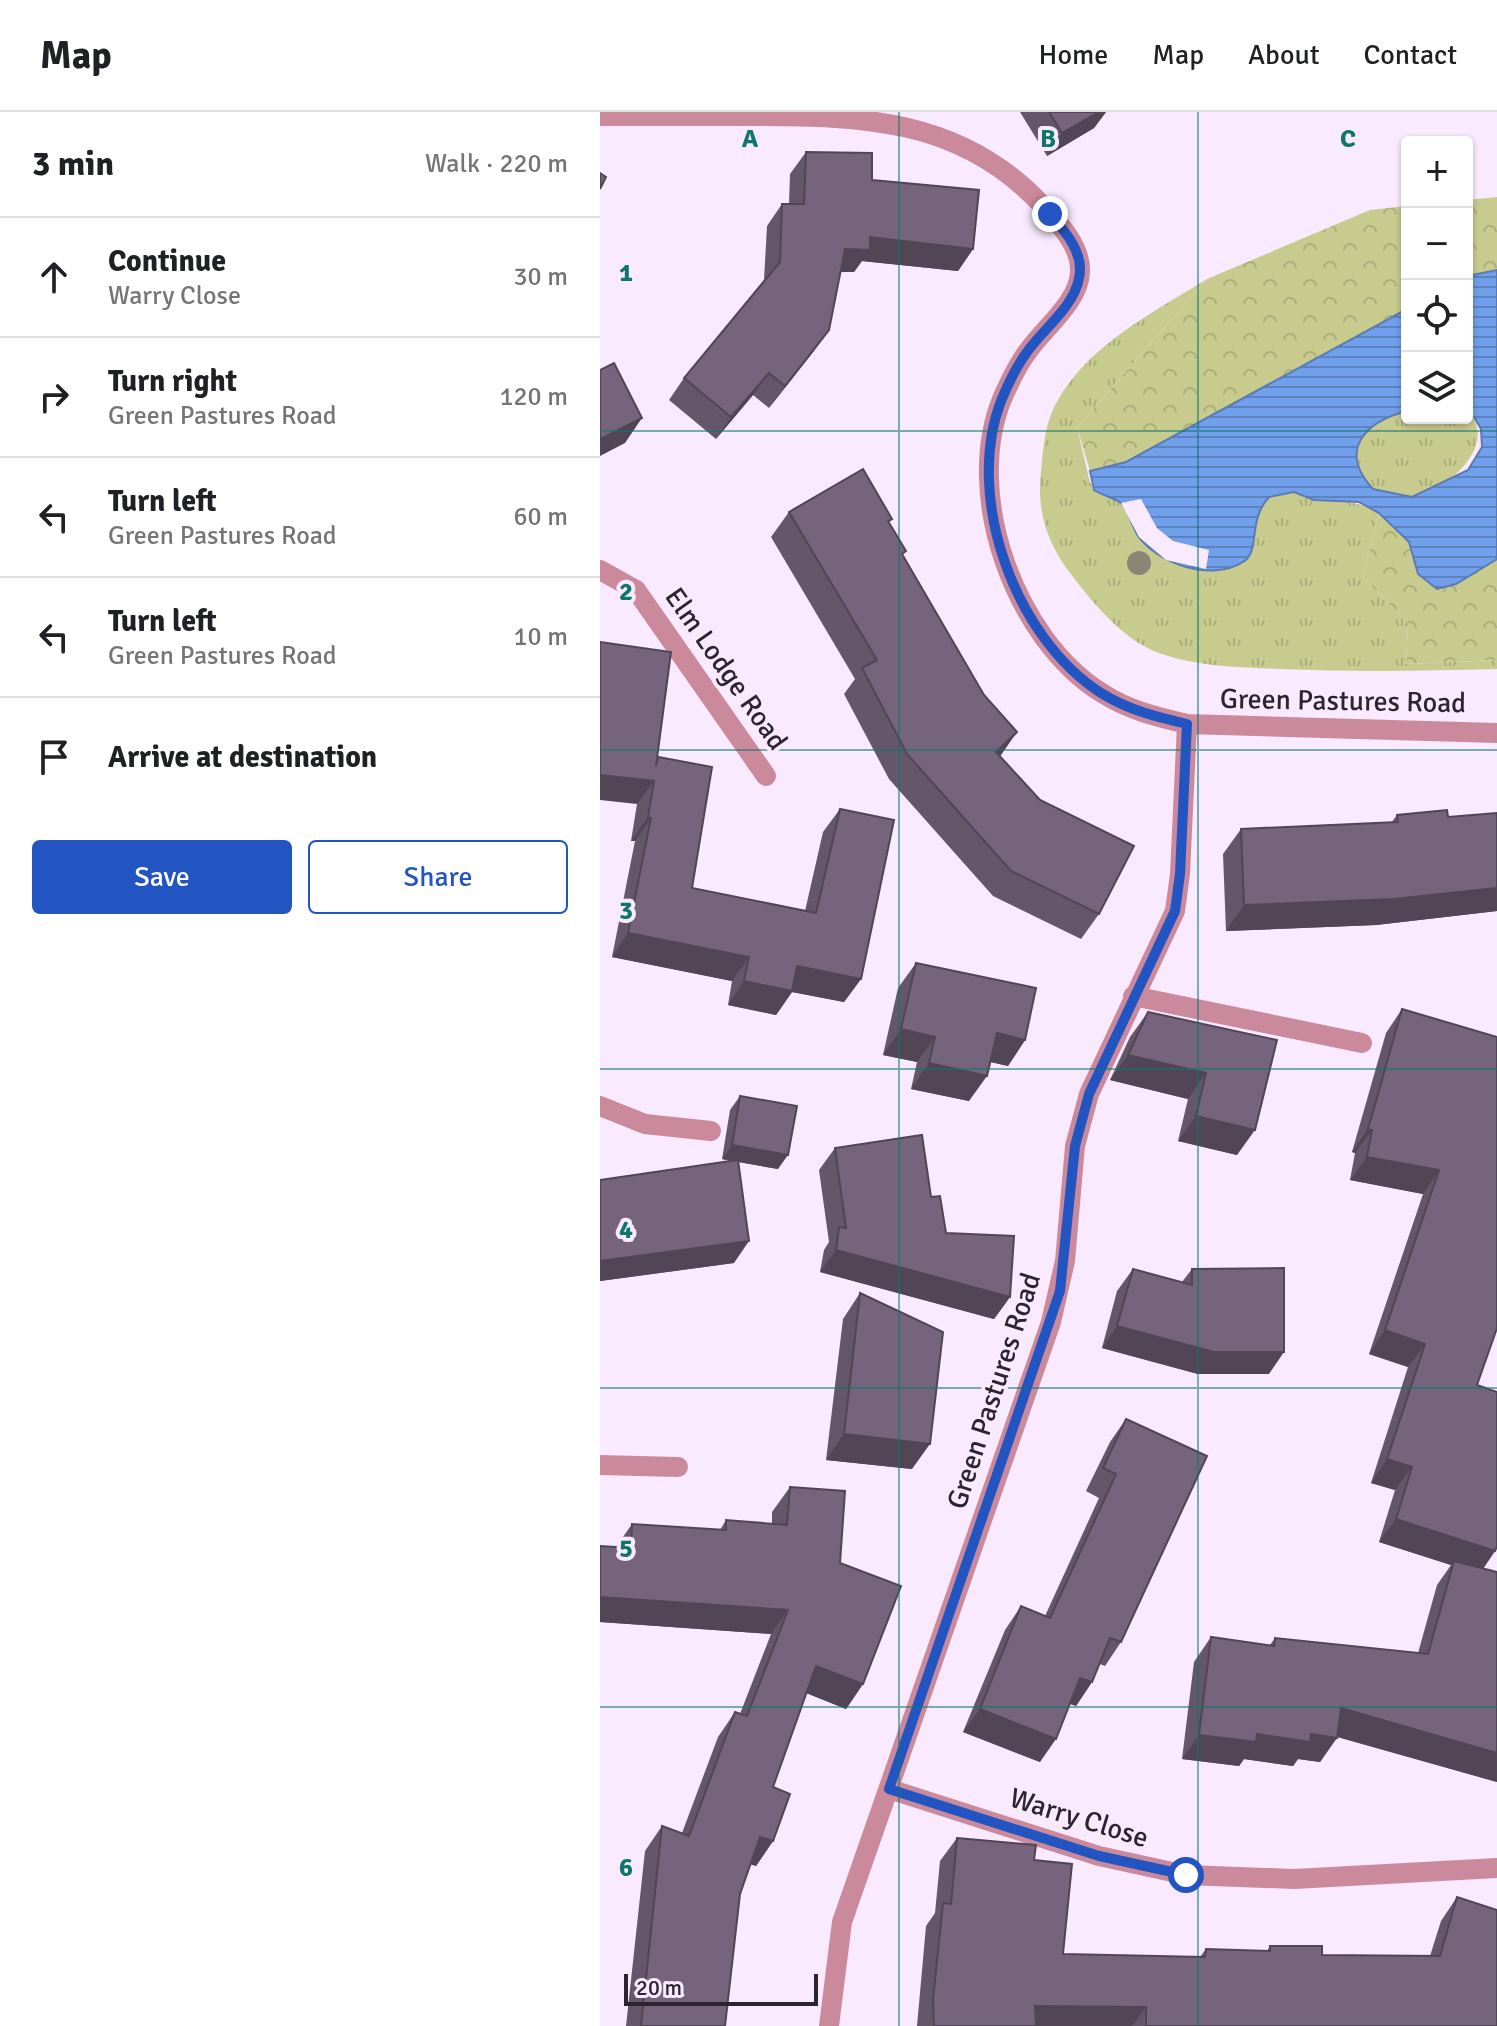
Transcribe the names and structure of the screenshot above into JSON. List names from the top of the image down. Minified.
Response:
{"streets":{"street":["Elm Lodge Road","Green Pastures Road","Warry Close"]},"crossings":[["Green Pastures Road","Warry Close"]],"scale_bar":"20 m","page":{"header":"Map","nav":["Home","Map","About","Contact"],"heading":["3 min","Walk · 220 m"],"map_buttons":["+","−"],"list":[["Continue","Warry Close","30 m"],["Turn right","Green Pastures Road","120 m"],["Turn left","Green Pastures Road","60 m"],["Turn left","Green Pastures Road","10 m"],"Arrive at destination"],"buttons":["Save","Share"],"scale":"20 m"},"grid":{"columns":["A","B","C"],"rows":["1","2","3","4","5","6"]}}
